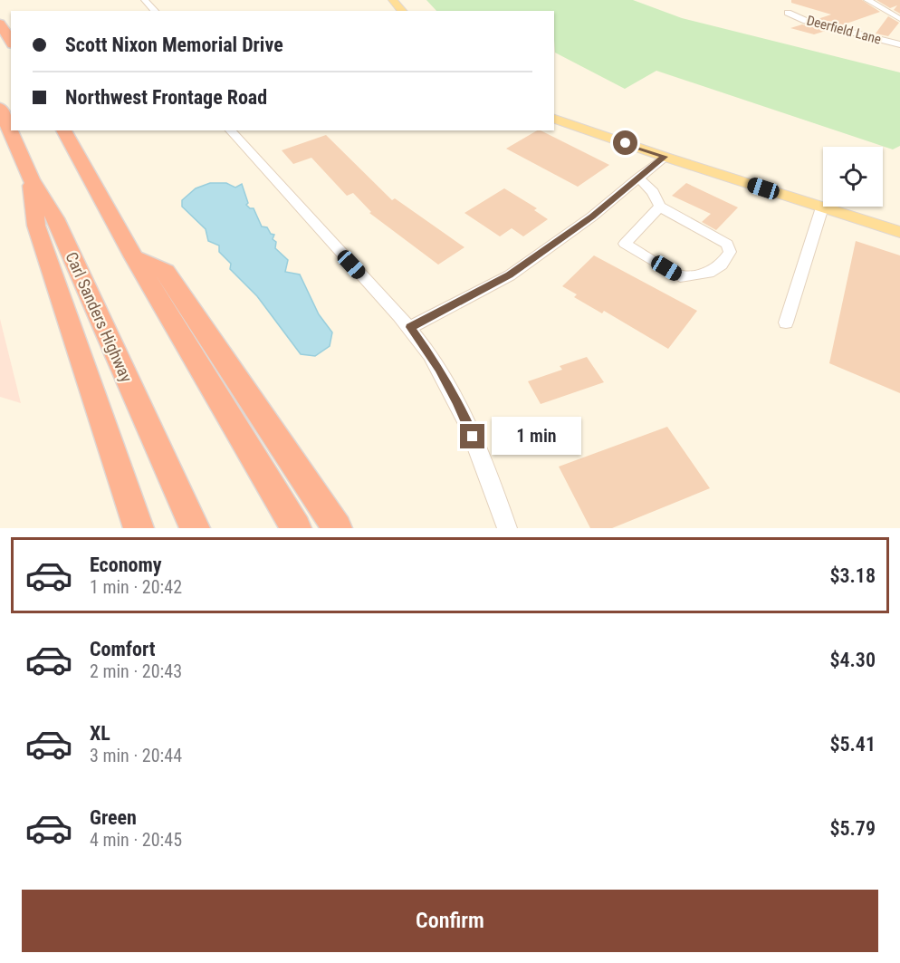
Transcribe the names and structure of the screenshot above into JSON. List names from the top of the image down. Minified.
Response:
{"streets":{"highway":["Carl Sanders Highway"],"street":["Deerfield Lane"]},"page":{"banner":["Scott Nixon Memorial Drive","Northwest Frontage Road"],"bubble":"1 min","list":[{"name":"Economy","note":"1 min · 20:42","value":"$3.18"},{"name":"Comfort","note":"2 min · 20:43","value":"$4.30"},{"name":"XL","note":"3 min · 20:44","value":"$5.41"},{"name":"Green","note":"4 min · 20:45","value":"$5.79"}],"buttons":"Confirm"}}
